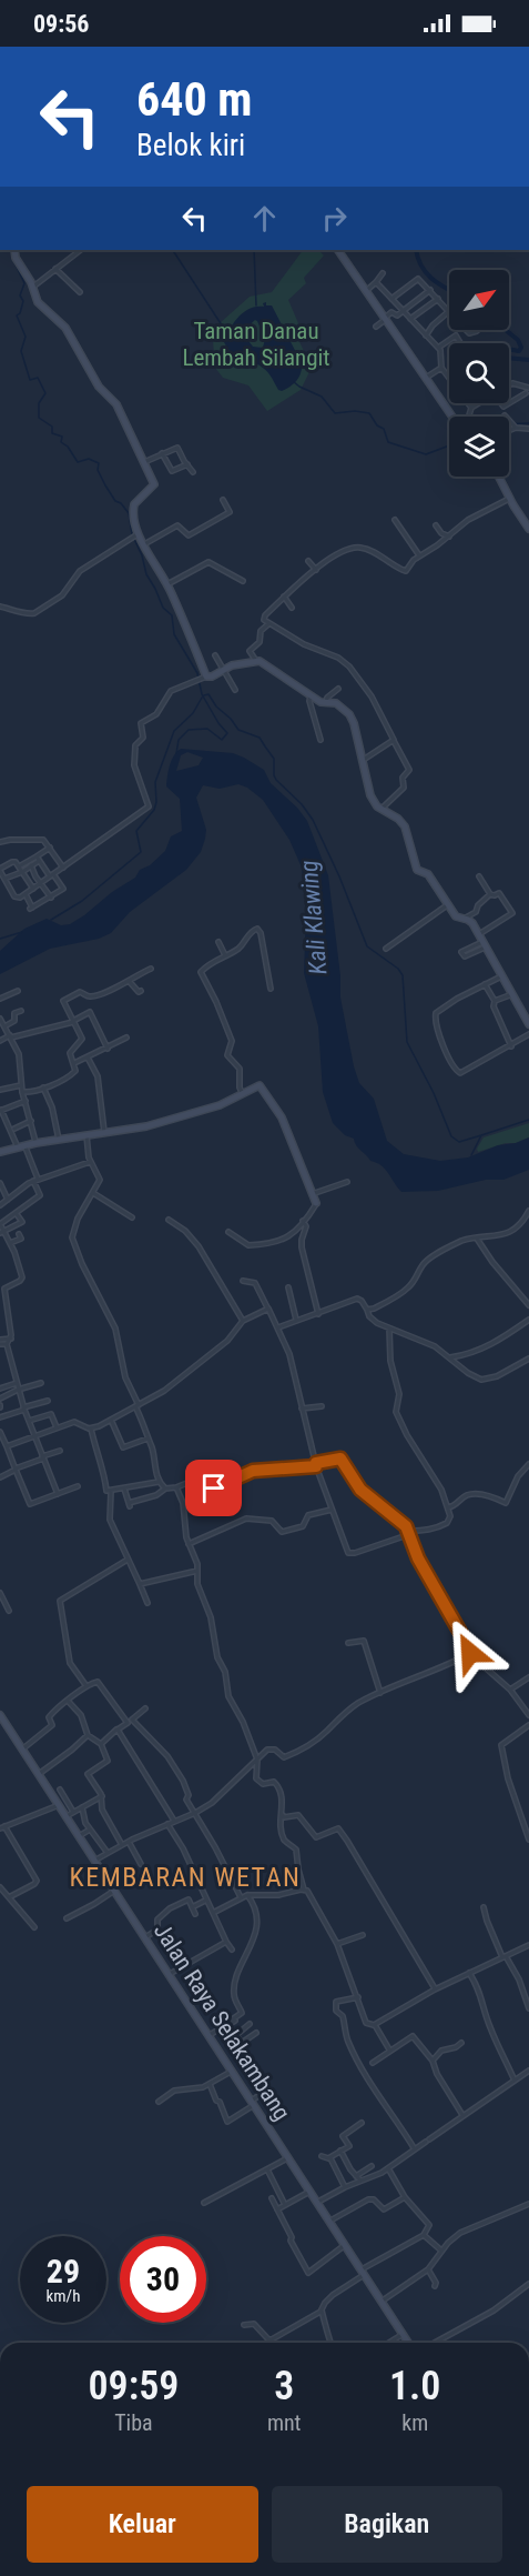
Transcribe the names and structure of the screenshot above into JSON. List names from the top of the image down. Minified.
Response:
{"streets":{"street":["Jalan Raya Selakambang"]},"districts":["KEMBARAN WETAN"],"water":["Kali Klawing"],"parks":["Taman Danau Lembah Silangit"],"north":"top right","page":{"status":"09:56","turn":["640 m","Belok kiri"],"speed":"29 km/h","limit":"30","eta":["09:59","Tiba","3","mnt","1.0","km"],"buttons":["Keluar","Bagikan"]}}
